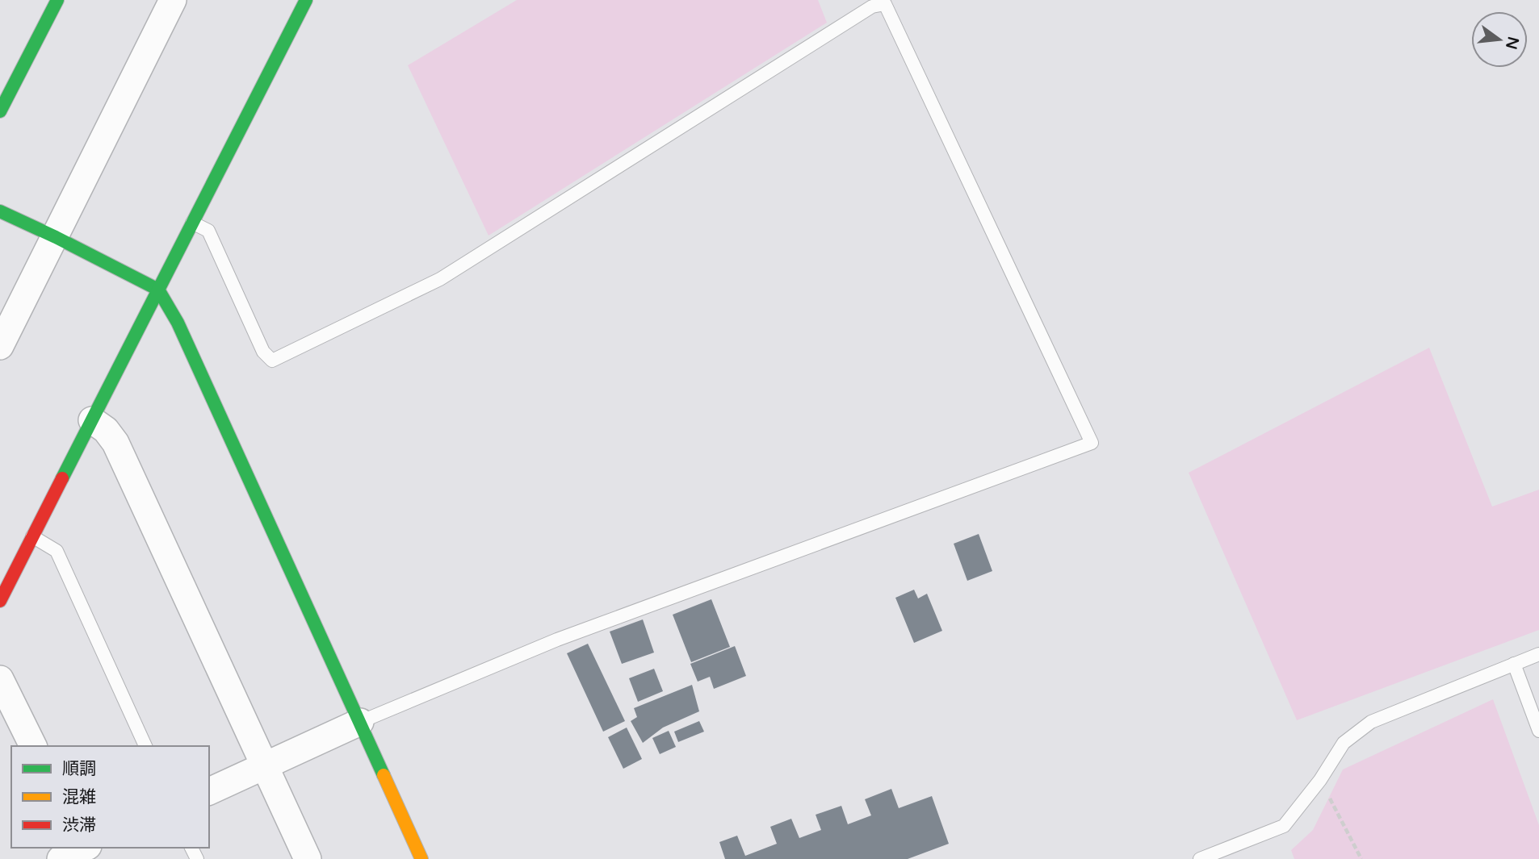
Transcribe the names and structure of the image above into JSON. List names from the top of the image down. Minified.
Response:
{"legend":["順調","混雑","渋滞"],"north":"right"}
